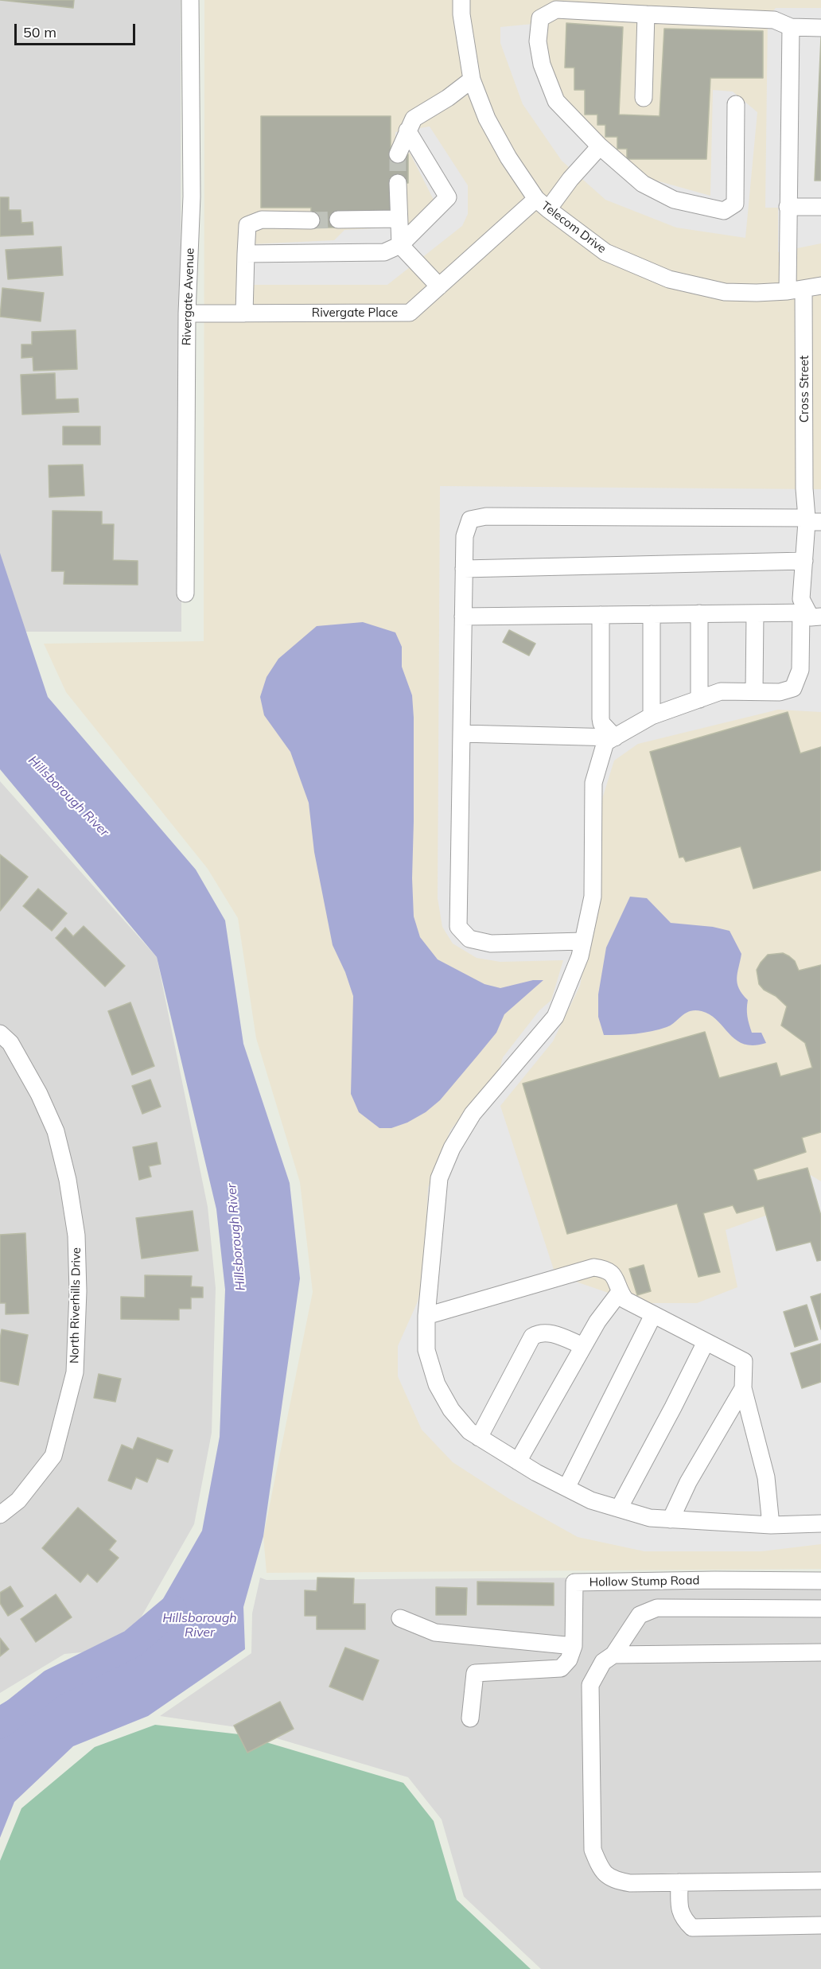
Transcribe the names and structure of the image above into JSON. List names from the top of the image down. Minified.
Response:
{"streets":{"street":["Telecom Drive","Rivergate Avenue","Rivergate Place","Cross Street","North Riverhills Drive","Hollow Stump Road"]},"crossings":[["Telecom Drive","Rivergate Place"],["Telecom Drive","Cross Street"],["Rivergate Avenue","Rivergate Place"]],"water":["Hillsborough River"],"scale_bar":"50 m"}
